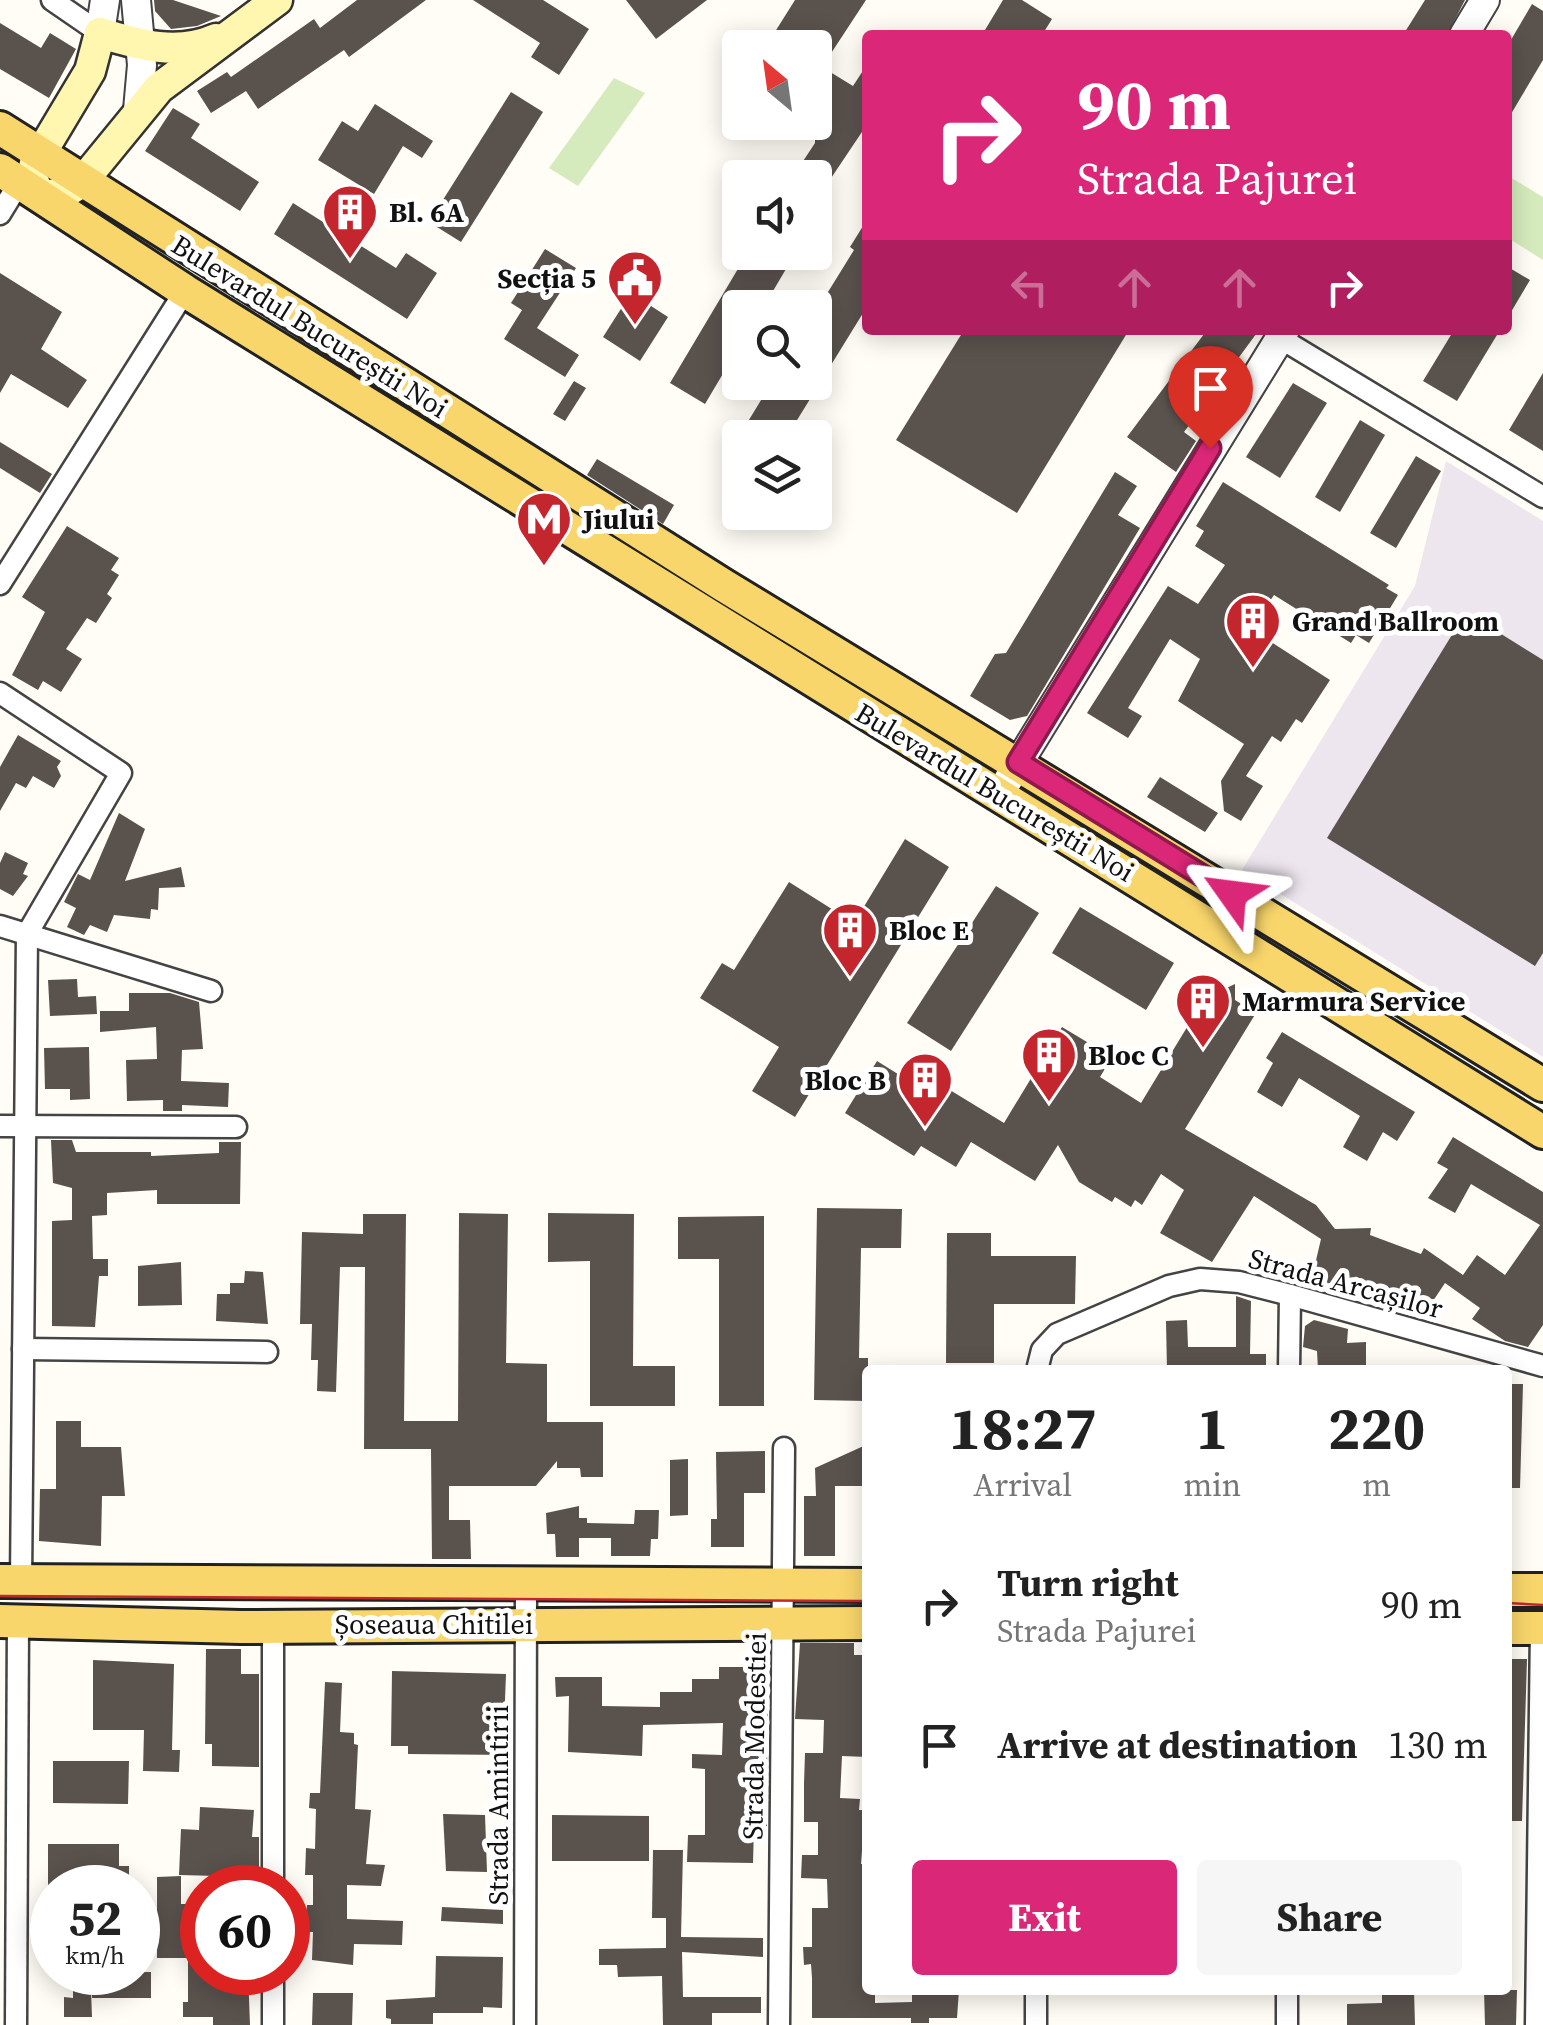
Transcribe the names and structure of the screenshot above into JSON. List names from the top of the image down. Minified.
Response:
{"streets":{"main road":["Bulevardul Bucureștii Noi","Șoseaua Chitilei"],"street":["Strada Arcașilor","Strada Modestiei","Strada Amintirii"]},"crossings":[["Șoseaua Chitilei","Strada Modestiei"],["Șoseaua Chitilei","Strada Amintirii"]],"places":{"building":["Bl. 6A","Grand Ballroom","Bloc E","Marmura Service","Bloc C","Bloc B"],"public building":["Secția 5"],"metro station":["Jiului"]},"north":"top left","page":{"turn":["90 m","Strada Pajurei"],"eta":["18:27","Arrival","1","min","220","m"],"list":[{"name":"Turn right","note":"Strada Pajurei","value":"90 m"},{"name":"Arrive at destination","value":"130 m"}],"buttons":["Exit","Share"],"speed":"52 km/h","limit":"60"}}
